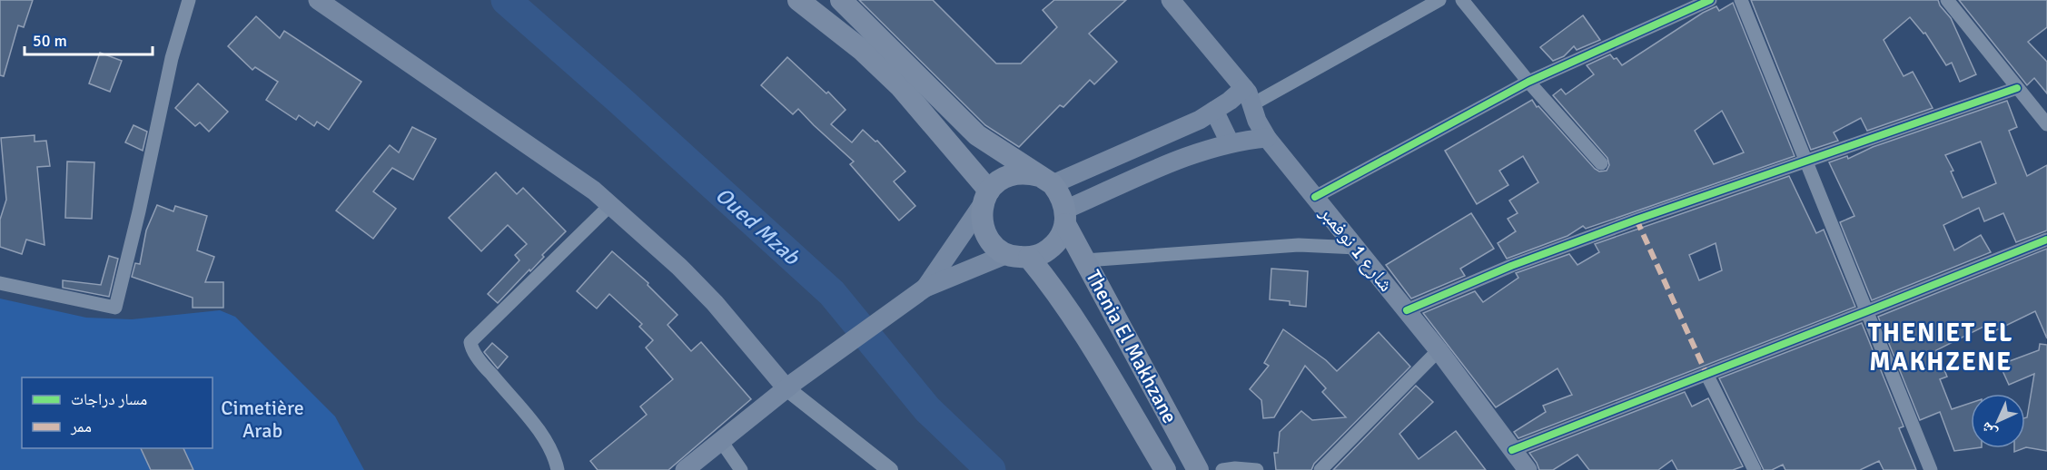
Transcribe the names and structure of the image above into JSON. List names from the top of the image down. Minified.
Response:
{"streets":{"main road":["شارع 1 نوفمبر","Thenia El Makhzane"]},"districts":["THENIET EL MAKHZENE"],"water":["Oued Mzab"],"parks":["Cimetière Arab"],"legend":["مسار دراجات","ممر"],"scale_bar":"50 m","north":"bottom left"}
